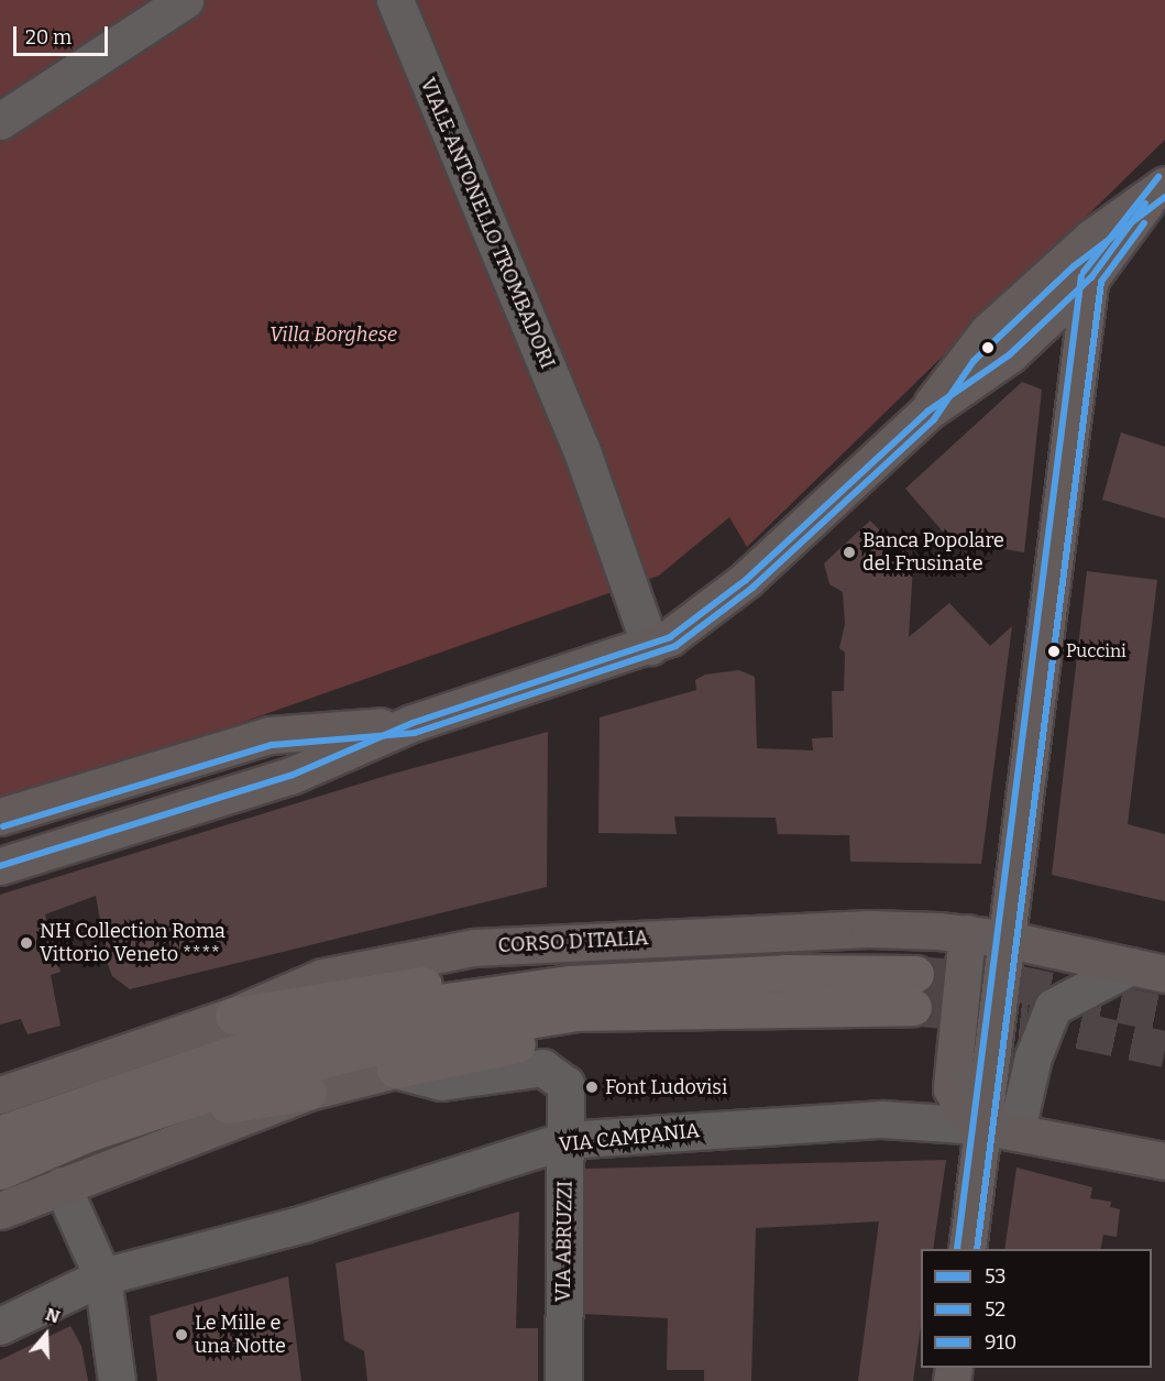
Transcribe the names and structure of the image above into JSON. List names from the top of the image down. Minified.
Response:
{"streets":{"street":["VIALE ANTONELLO TROMBADORI","CORSO D'ITALIA","VIA CAMPANIA","VIA ABRUZZI"]},"crossings":[["VIA CAMPANIA","VIA ABRUZZI"]],"parks":["Villa Borghese"],"places":["Banca Popolare del Frusinate","Puccini","NH Collection Roma Vittorio Veneto ****","Font Ludovisi","Le Mille e una Notte"],"lines":["transit line 910","transit line 52","transit line 53"],"legend":["53","52","910"],"scale_bar":"20 m","north":"top"}
